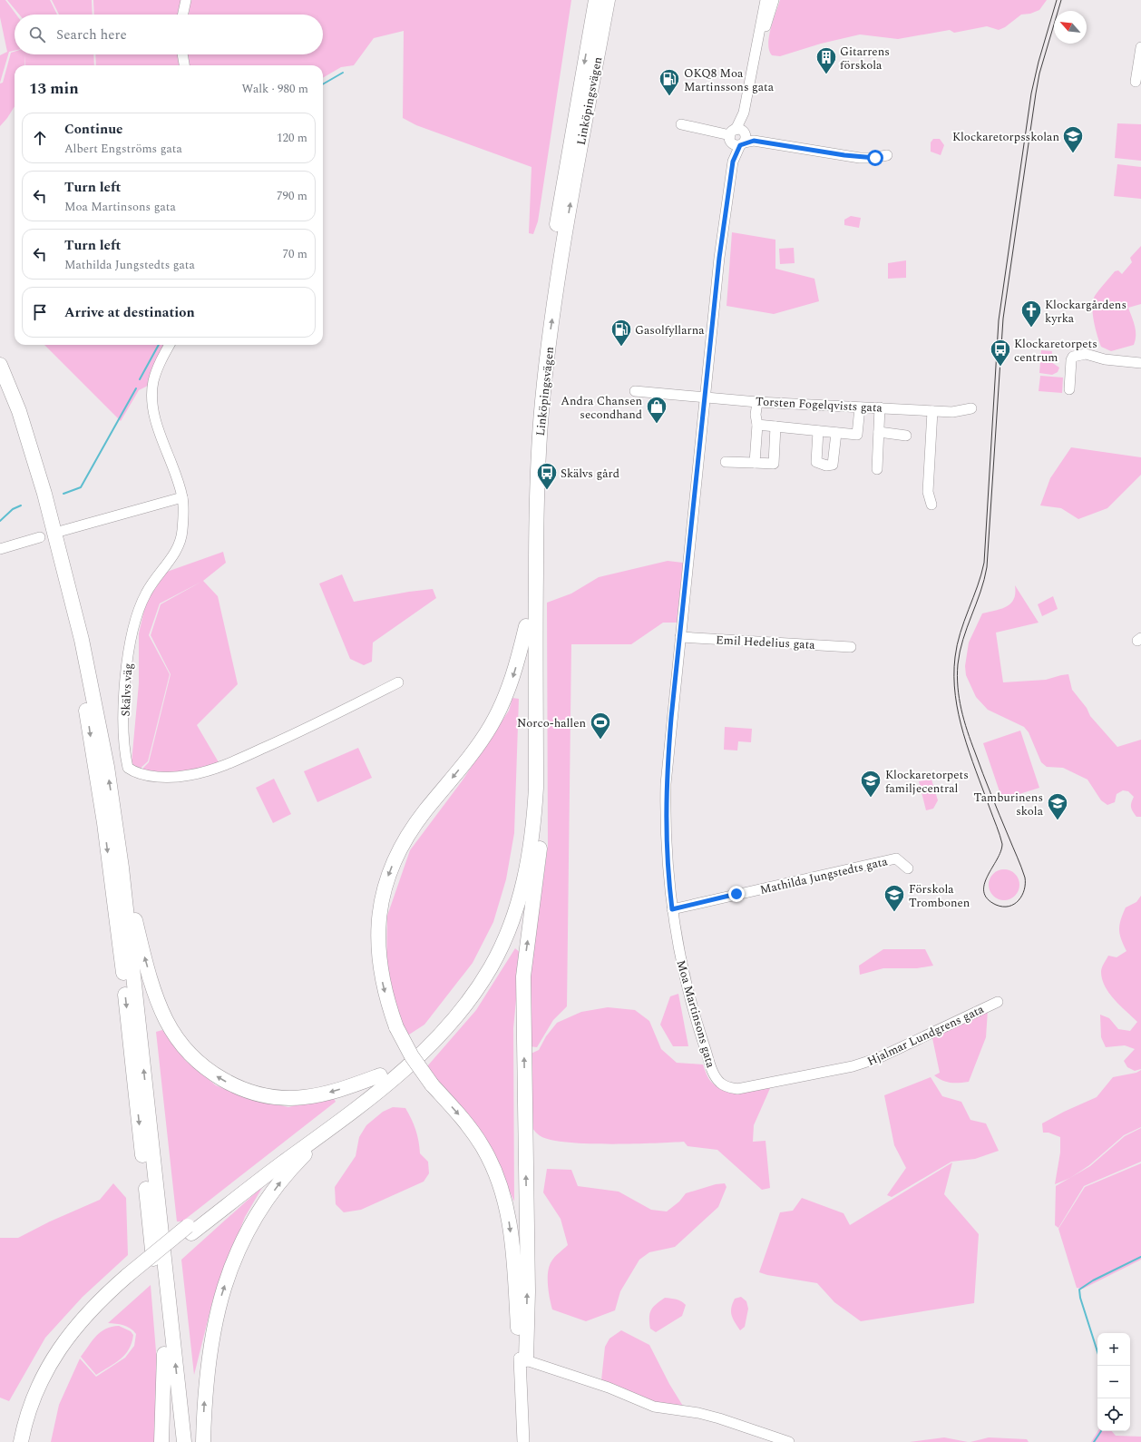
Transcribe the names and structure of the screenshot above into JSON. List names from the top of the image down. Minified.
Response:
{"streets":{"highway":["Linköpingsvägen"],"street":["Torsten Fogelqvists gata","Emil Hedelius gata","Skälvs väg","Mathilda Jungstedts gata","Moa Martinsons gata","Hjalmar Lundgrens gata"]},"crossings":[["Torsten Fogelqvists gata","Moa Martinsons gata"],["Emil Hedelius gata","Moa Martinsons gata"],["Mathilda Jungstedts gata","Moa Martinsons gata"],["Moa Martinsons gata","Hjalmar Lundgrens gata"]],"places":{"building":["Gitarrens förskola"],"fuel station":["OKQ8 Moa Martinssons gata","Gasolfyllarna"],"school or university":["Klockaretorpsskolan","Klockaretorpets familjecentral","Tamburinens skola","Förskola Trombonen"],"church":["Klockargårdens kyrka"],"bus stop":["Klockaretorpets centrum","Skälvs gård"],"shop":["Andra Chansen secondhand"],"sports":["Norco-hallen"]},"north":"top left","page":{"search":"Search here","heading":["13 min","Walk · 980 m"],"list":[["Continue","Albert Engströms gata","120 m"],["Turn left","Moa Martinsons gata","790 m"],["Turn left","Mathilda Jungstedts gata","70 m"],"Arrive at destination"],"map_buttons":["+","−"]}}
